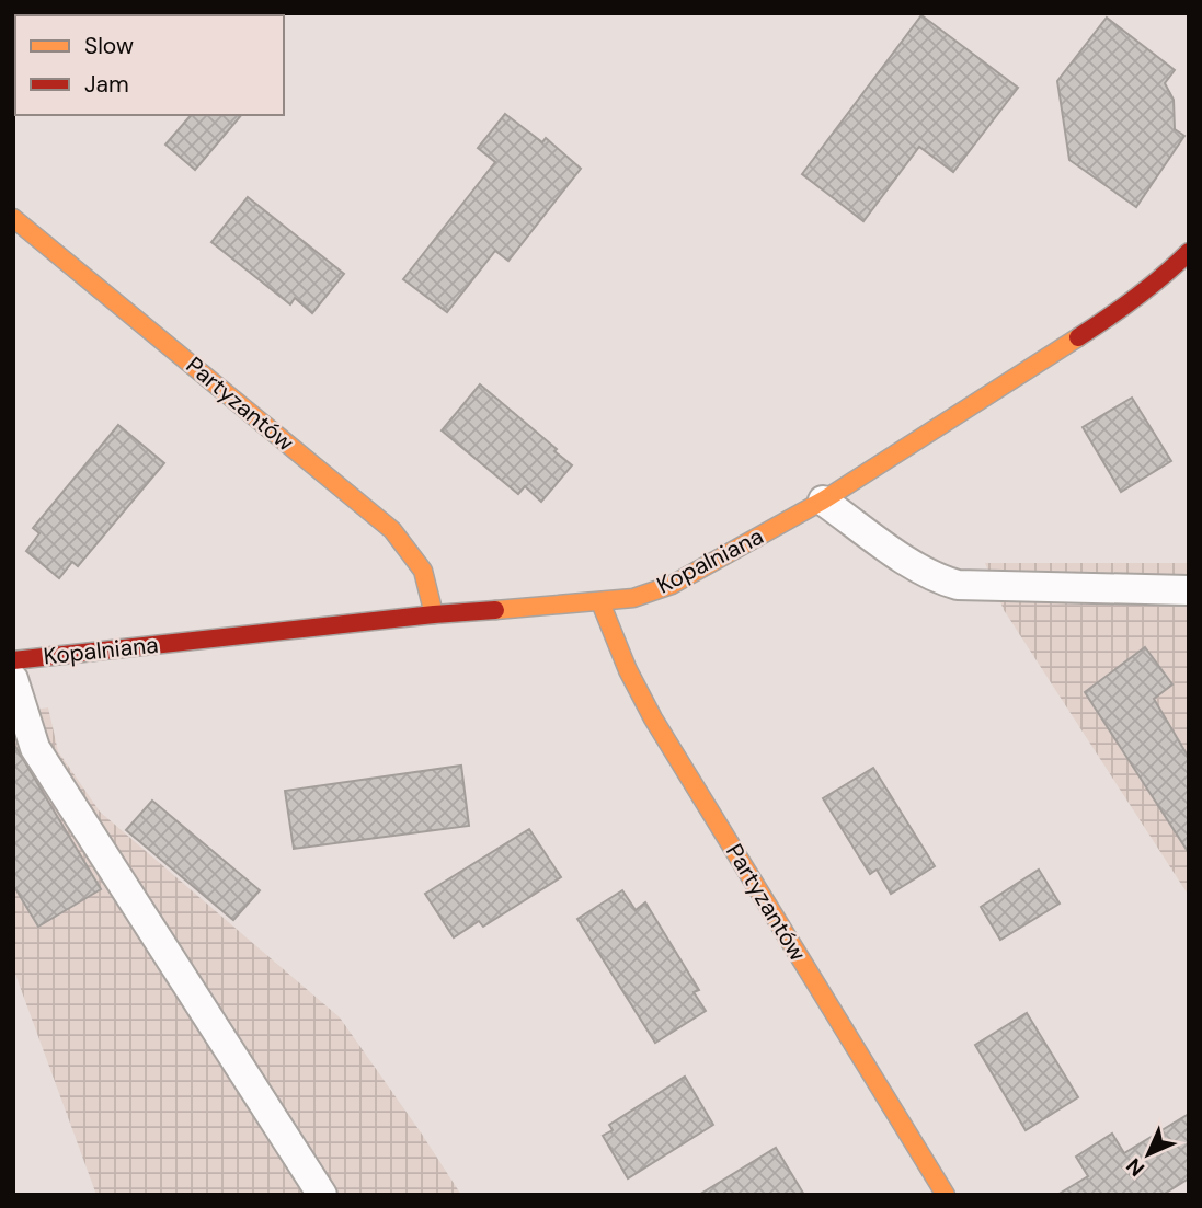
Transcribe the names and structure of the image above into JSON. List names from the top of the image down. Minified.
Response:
{"streets":{"street":["Partyzantów","Kopalniana"]},"crossings":[["Partyzantów","Kopalniana"]],"legend":["Slow","Jam"],"north":"bottom left"}
